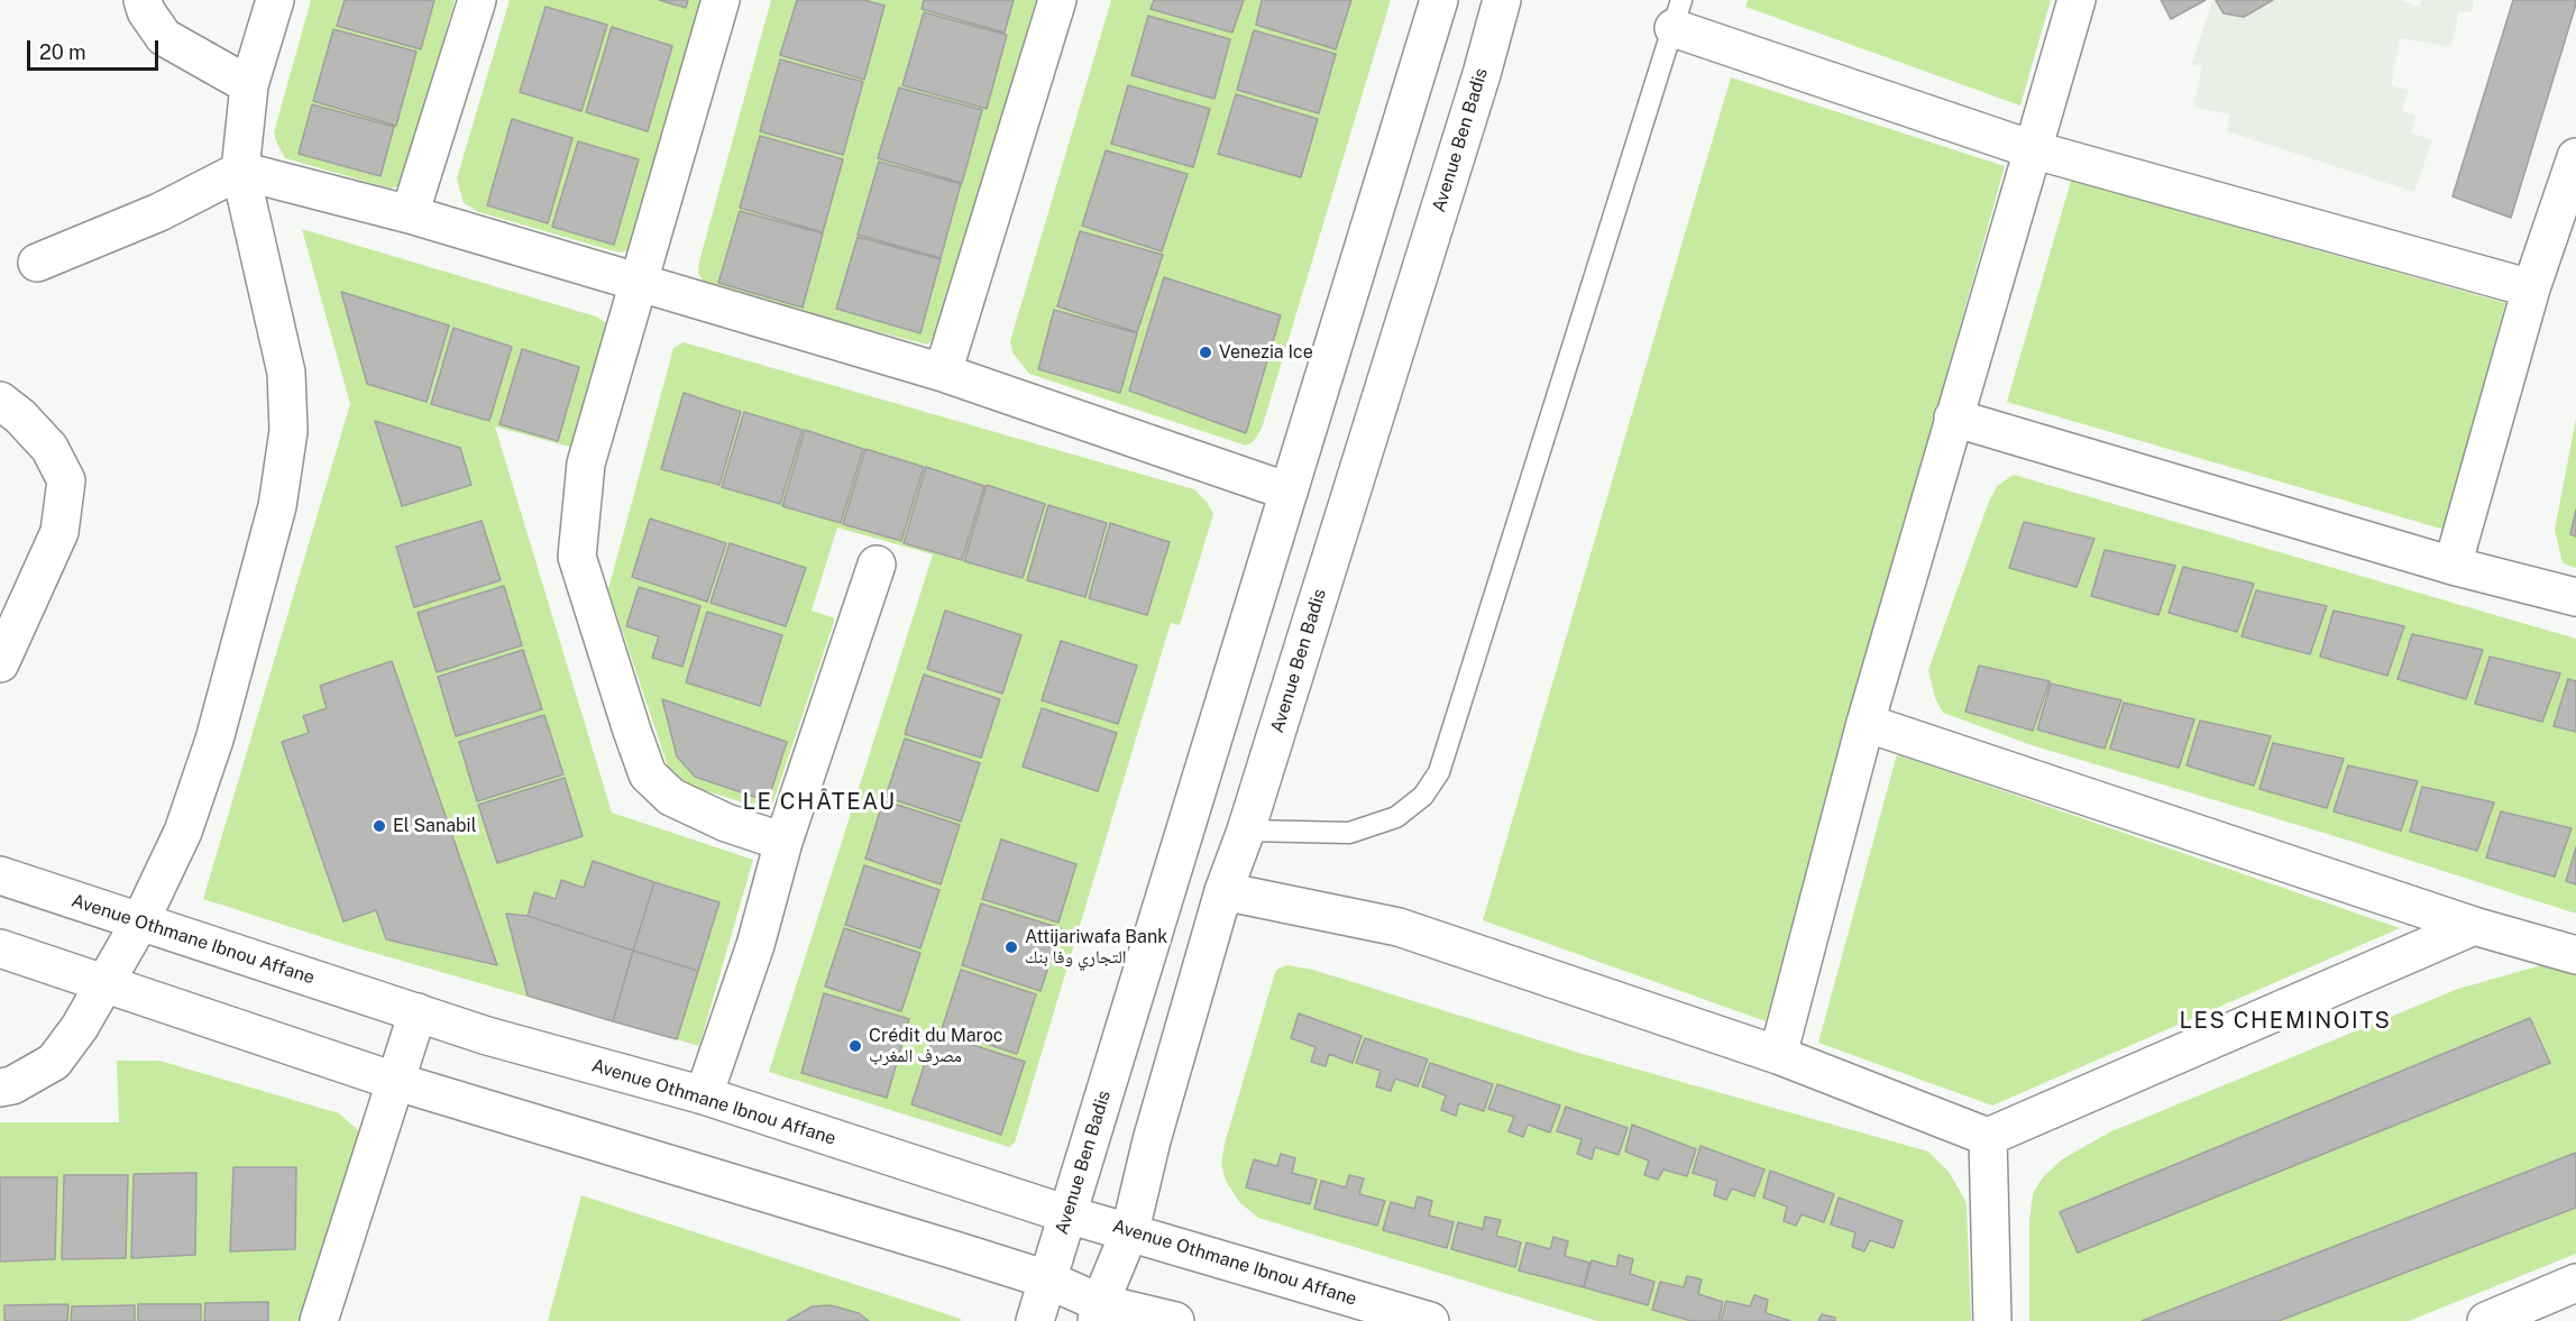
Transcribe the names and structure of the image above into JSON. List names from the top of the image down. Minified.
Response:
{"streets":{"street":["Avenue Ben Badis","Avenue Othmane Ibnou Affane"]},"crossings":[["Avenue Ben Badis","Avenue Othmane Ibnou Affane"]],"districts":["LE CHÂTEAU","LES CHEMINOITS"],"places":["Venezia Ice","El Sanabil","Attijariwafa Bank التجاري وفا بنك","Crédit du Maroc مصرف المغرب"],"scale_bar":"20 m"}
